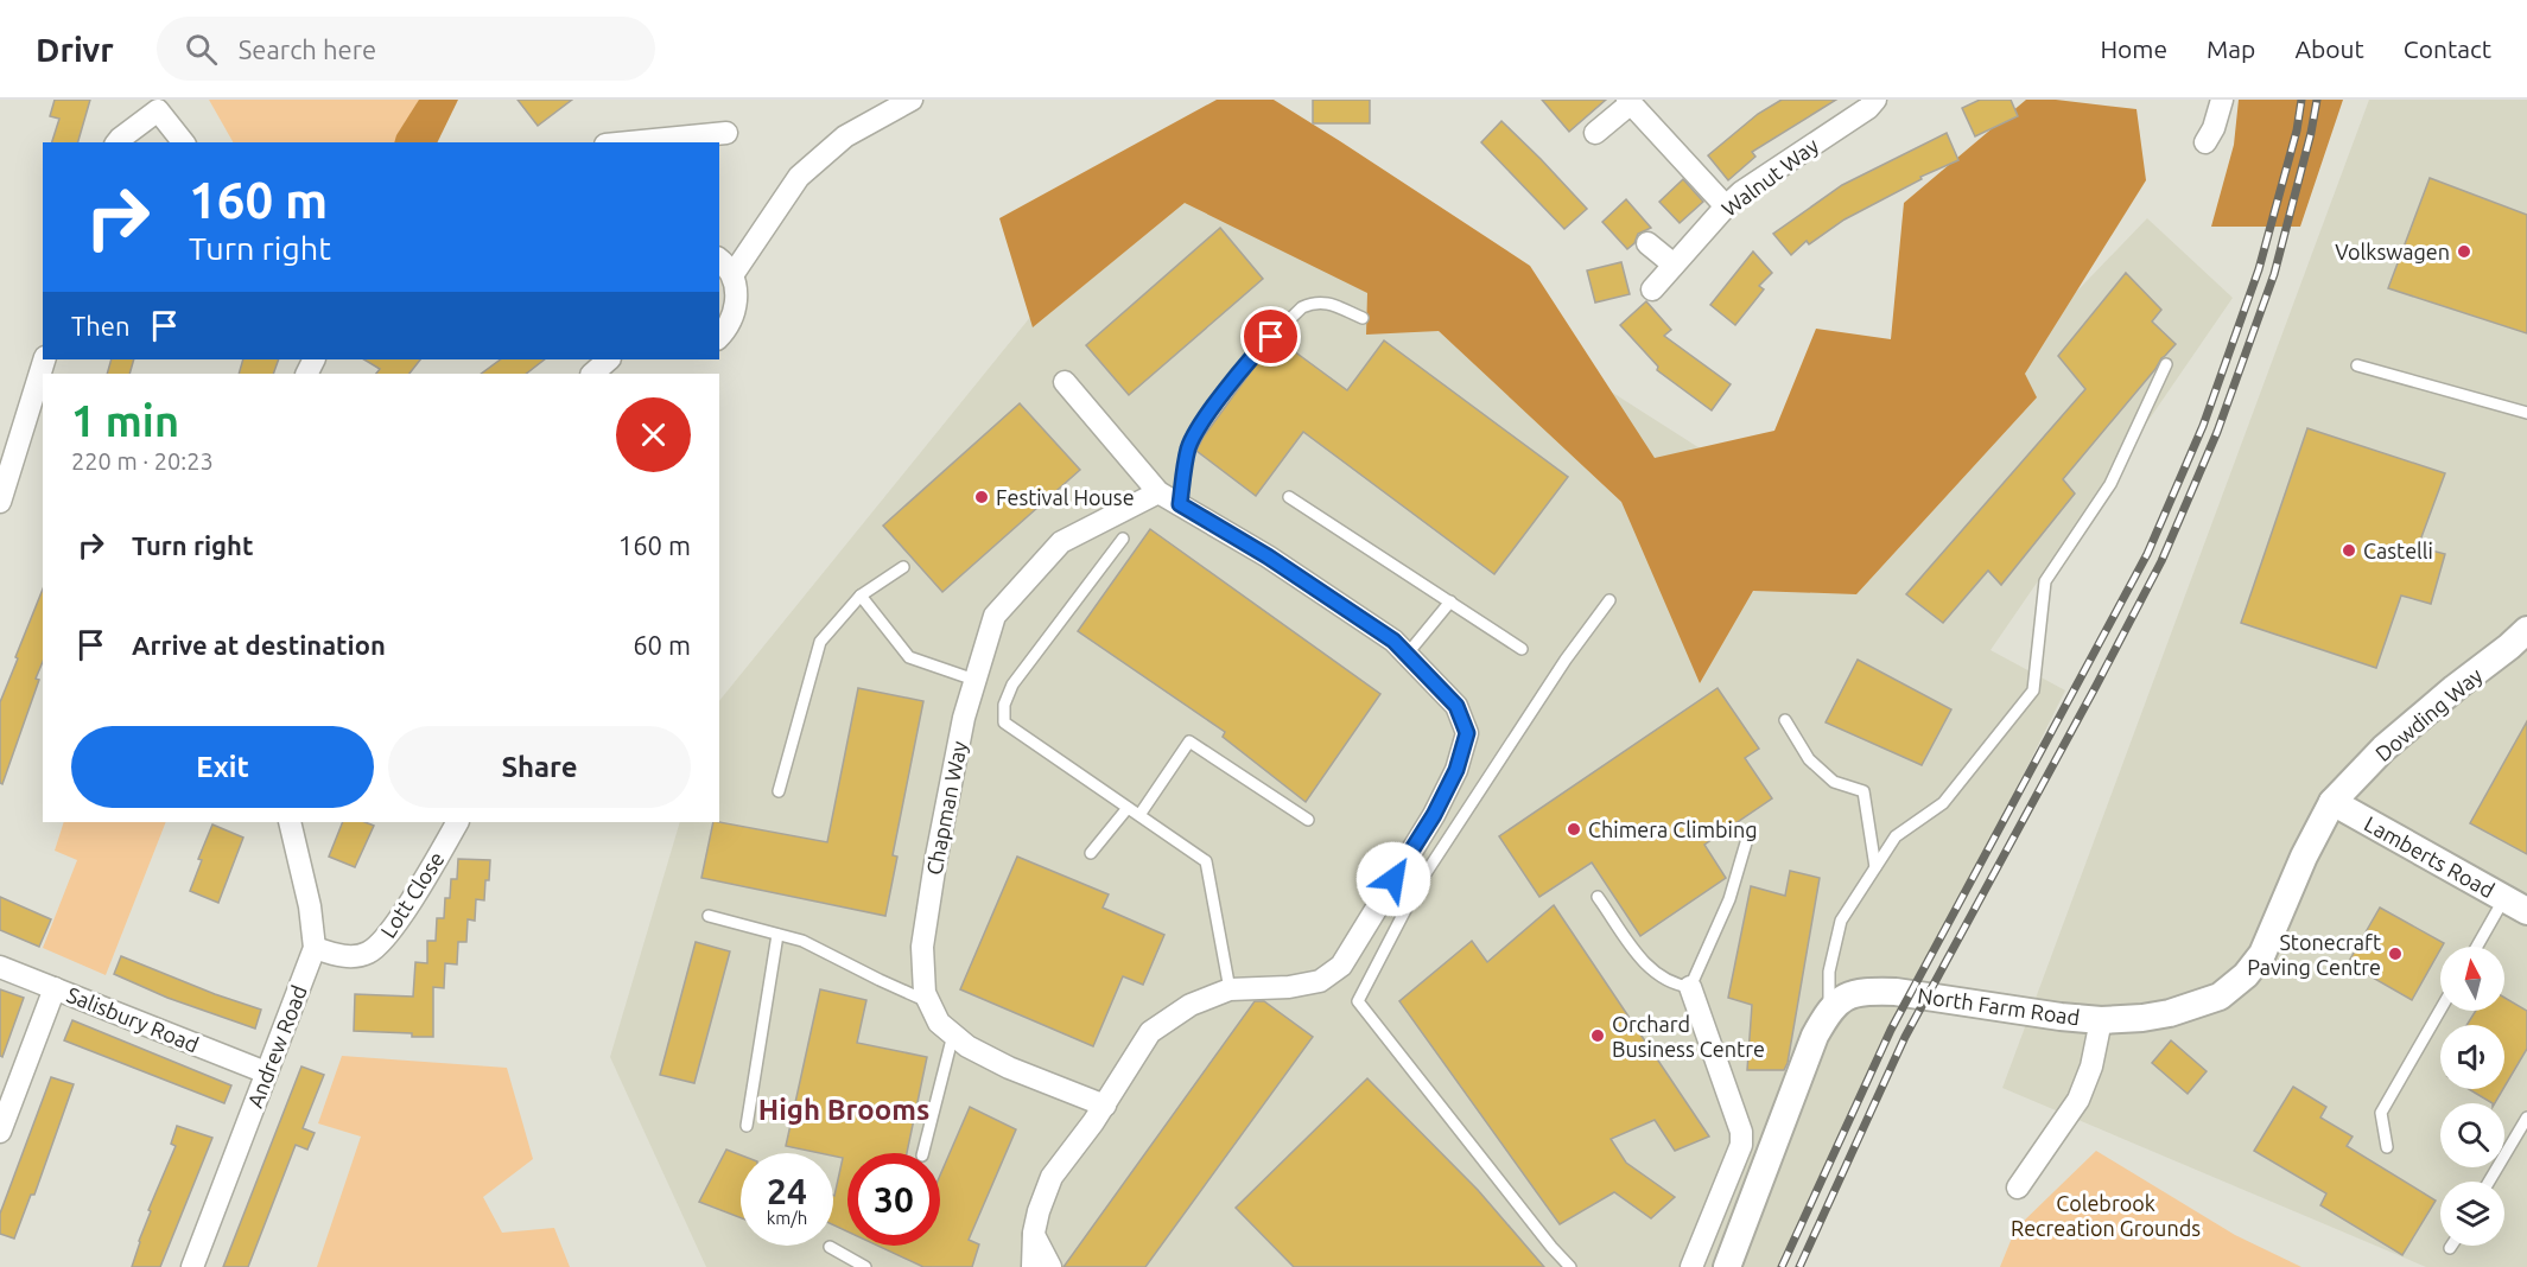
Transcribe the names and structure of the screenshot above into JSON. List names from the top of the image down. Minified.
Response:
{"streets":{"street":["Walnut Way","Dowding Way","Chapman Way","Lamberts Road","Lott Close","North Farm Road","Salisbury Road","Andrew Road"]},"crossings":[["Dowding Way","Lamberts Road"],["Dowding Way","North Farm Road"],["Lamberts Road","North Farm Road"],["Lott Close","Andrew Road"],["Salisbury Road","Andrew Road"]],"districts":["High Brooms"],"parks":["Colebrook Recreation Grounds"],"places":["Volkswagen","Festival House","Castelli","Chimera Climbing","Stonecraft Paving Centre","Orchard Business Centre"],"north":"top","page":{"header":"Drivr","search":"Search here","nav":["Home","Map","About","Contact"],"turn":["160 m","Turn right"],"then":"Then","heading":["1 min","220 m · 20:23"],"list":[{"name":"Turn right","value":"160 m"},{"name":"Arrive at destination","value":"60 m"}],"buttons":["Exit","Share"],"speed":"24 km/h","limit":"30"}}
